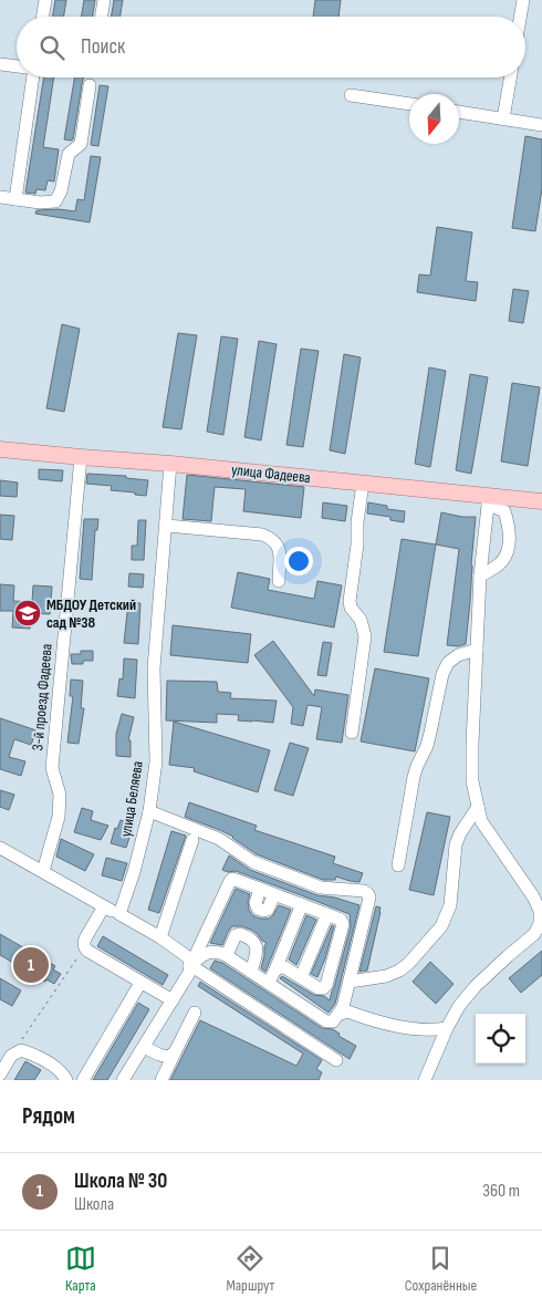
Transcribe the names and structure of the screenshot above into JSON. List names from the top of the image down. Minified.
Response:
{"streets":{"main road":["улица Фадеева"],"street":["3-й проезд Фадеева","улица Беляева"]},"crossings":[["улица Фадеева","3-й проезд Фадеева"],["улица Фадеева","улица Беляева"]],"places":{"school or university":["МБДОУ Детский сад №38"]},"north":"bottom","page":{"search":"Поиск","pins":"1","heading":"Рядом","list":[{"mark":"1","name":"Школа № 30","note":"Школа","value":"360 m"}],"nav":["Карта","Маршрут","Сохранённые"]}}
